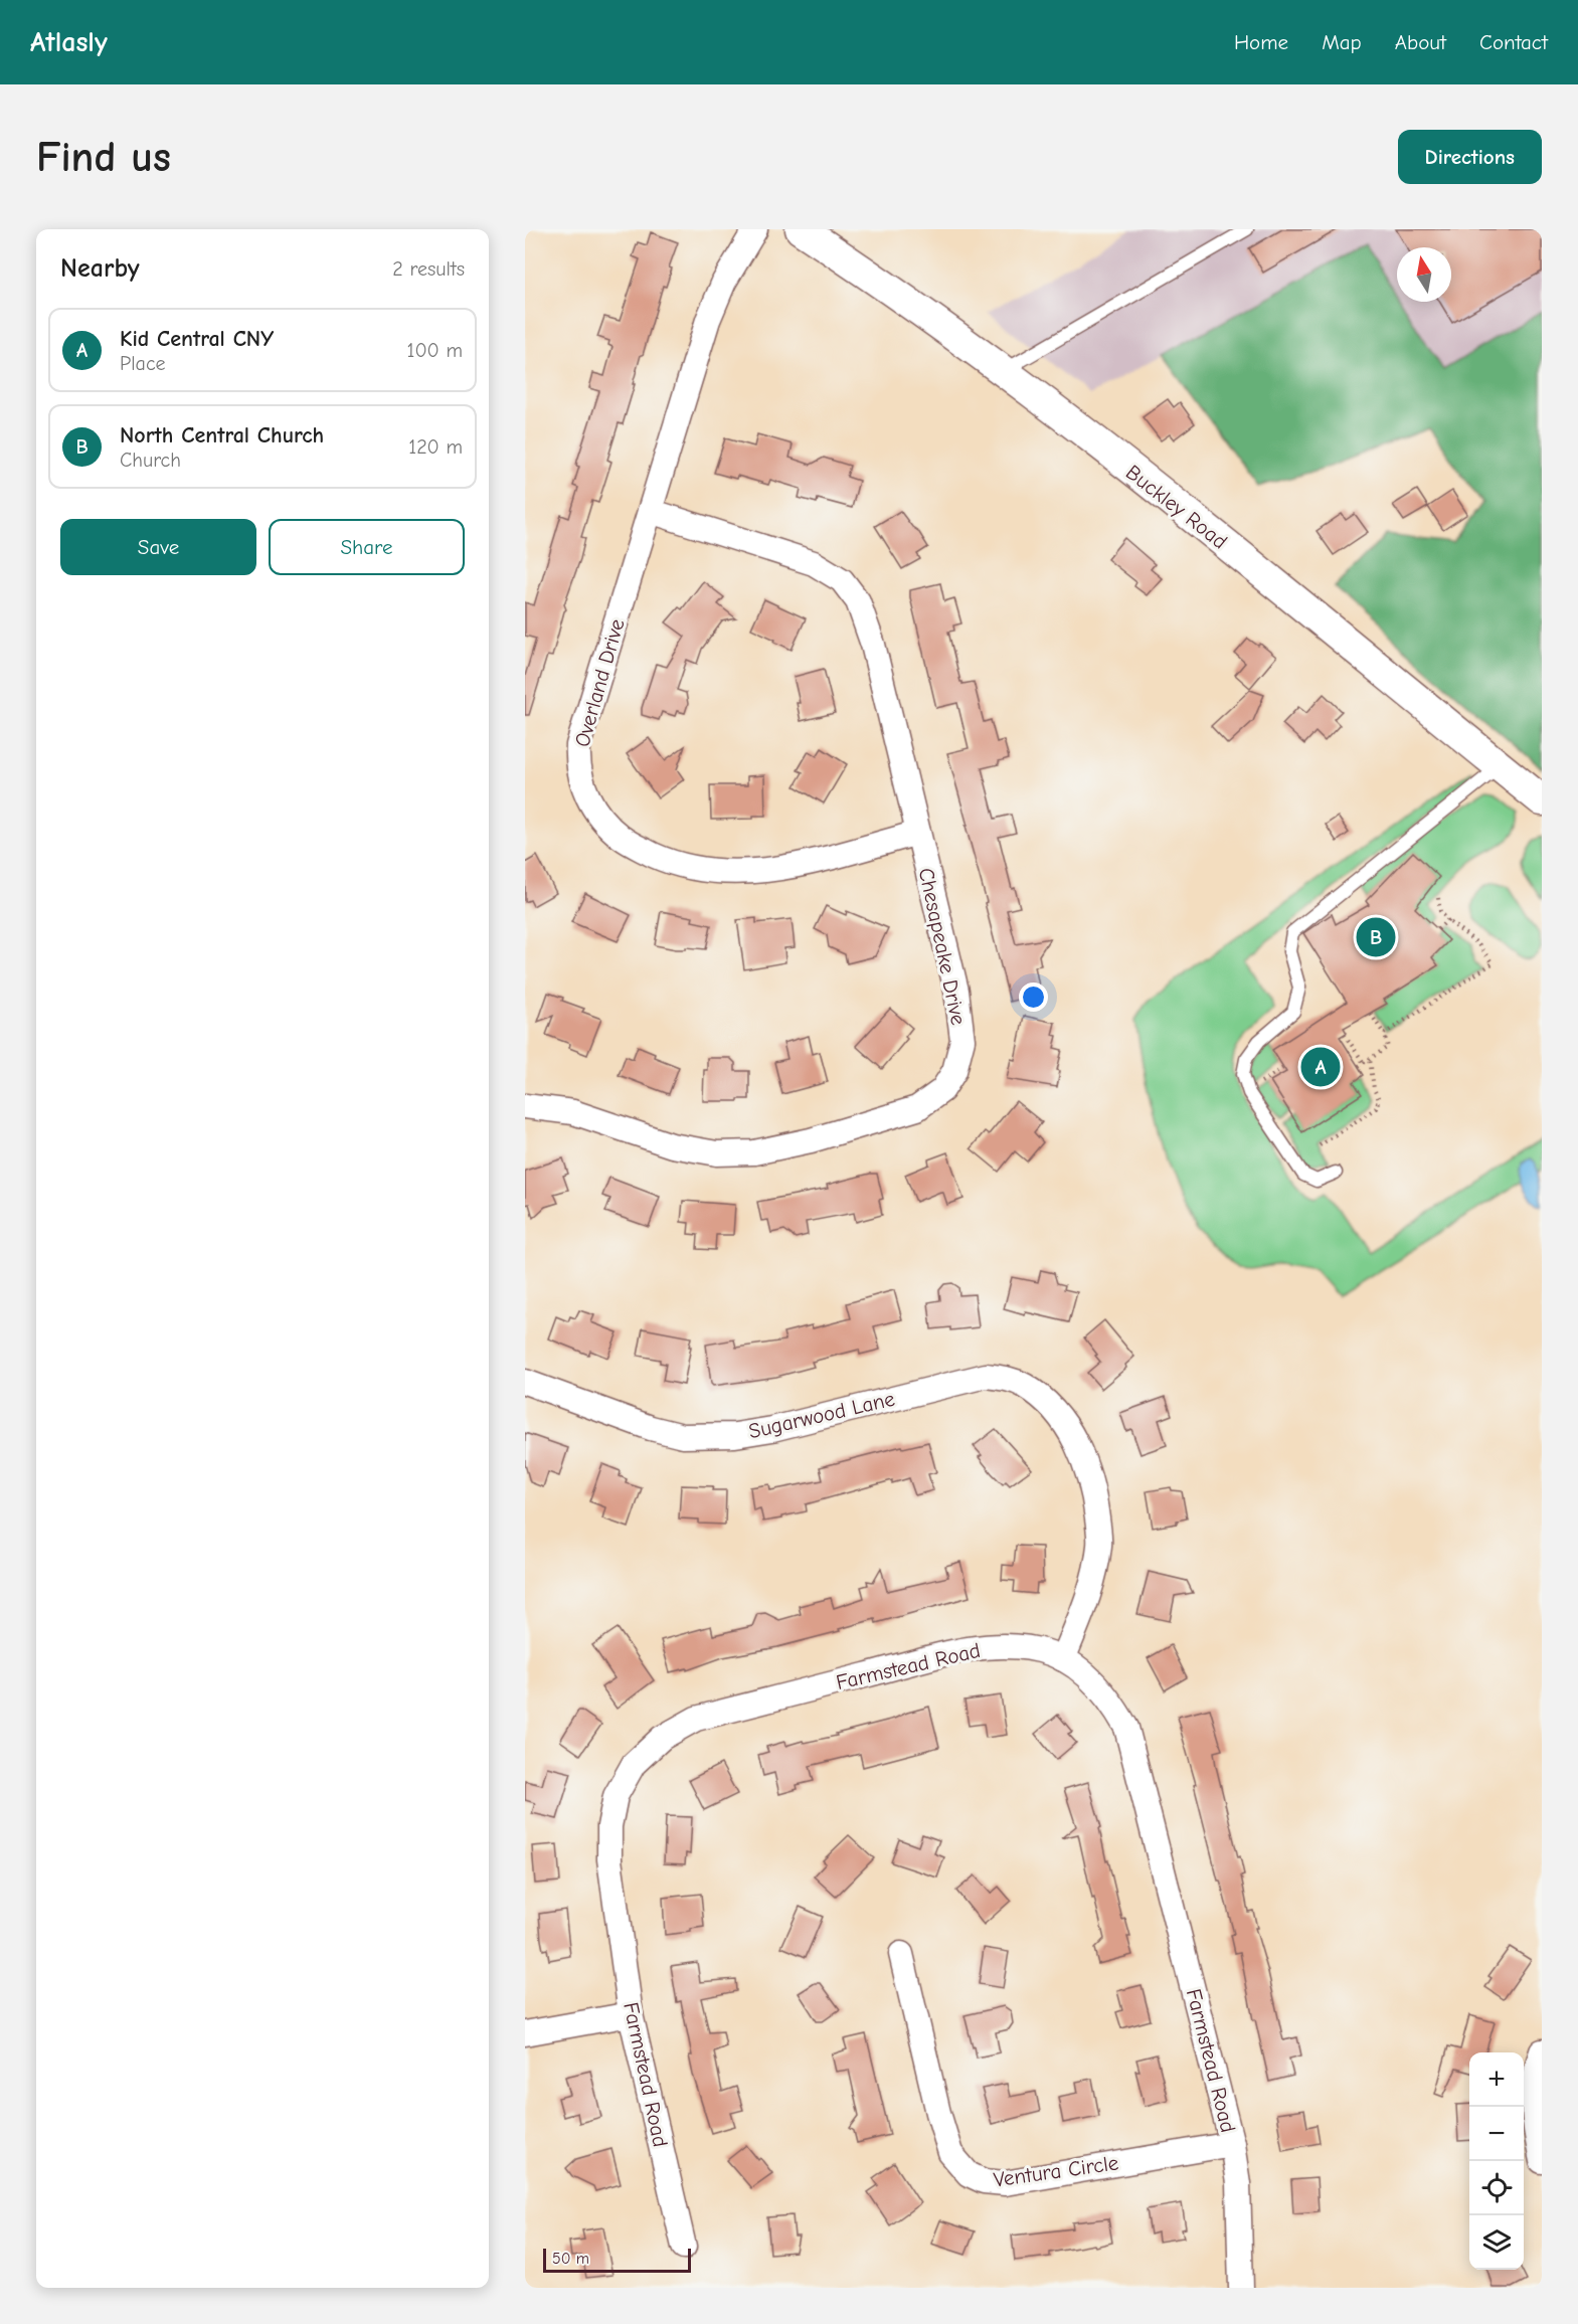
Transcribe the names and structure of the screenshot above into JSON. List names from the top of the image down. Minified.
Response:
{"streets":{"street":["Buckley Road","Overland Drive","Chesapeake Drive","Sugarwood Lane","Farmstead Road","Ventura Circle"]},"crossings":[["Overland Drive","Chesapeake Drive"],["Sugarwood Lane","Farmstead Road"],["Farmstead Road","Ventura Circle"]],"scale_bar":"50 m","north":"top","page":{"header":"Atlasly","nav":["Home","Map","About","Contact"],"buttons":["Directions",["Save","Share"]],"title":"Find us","heading":["Nearby","2 results"],"list":[{"mark":"A","name":"Kid Central CNY","note":"Place","value":"100 m"},{"mark":"B","name":"North Central Church","note":"Church","value":"120 m"}],"pins":["B","A"],"map_buttons":["+","−"],"scale":"50 m"}}
